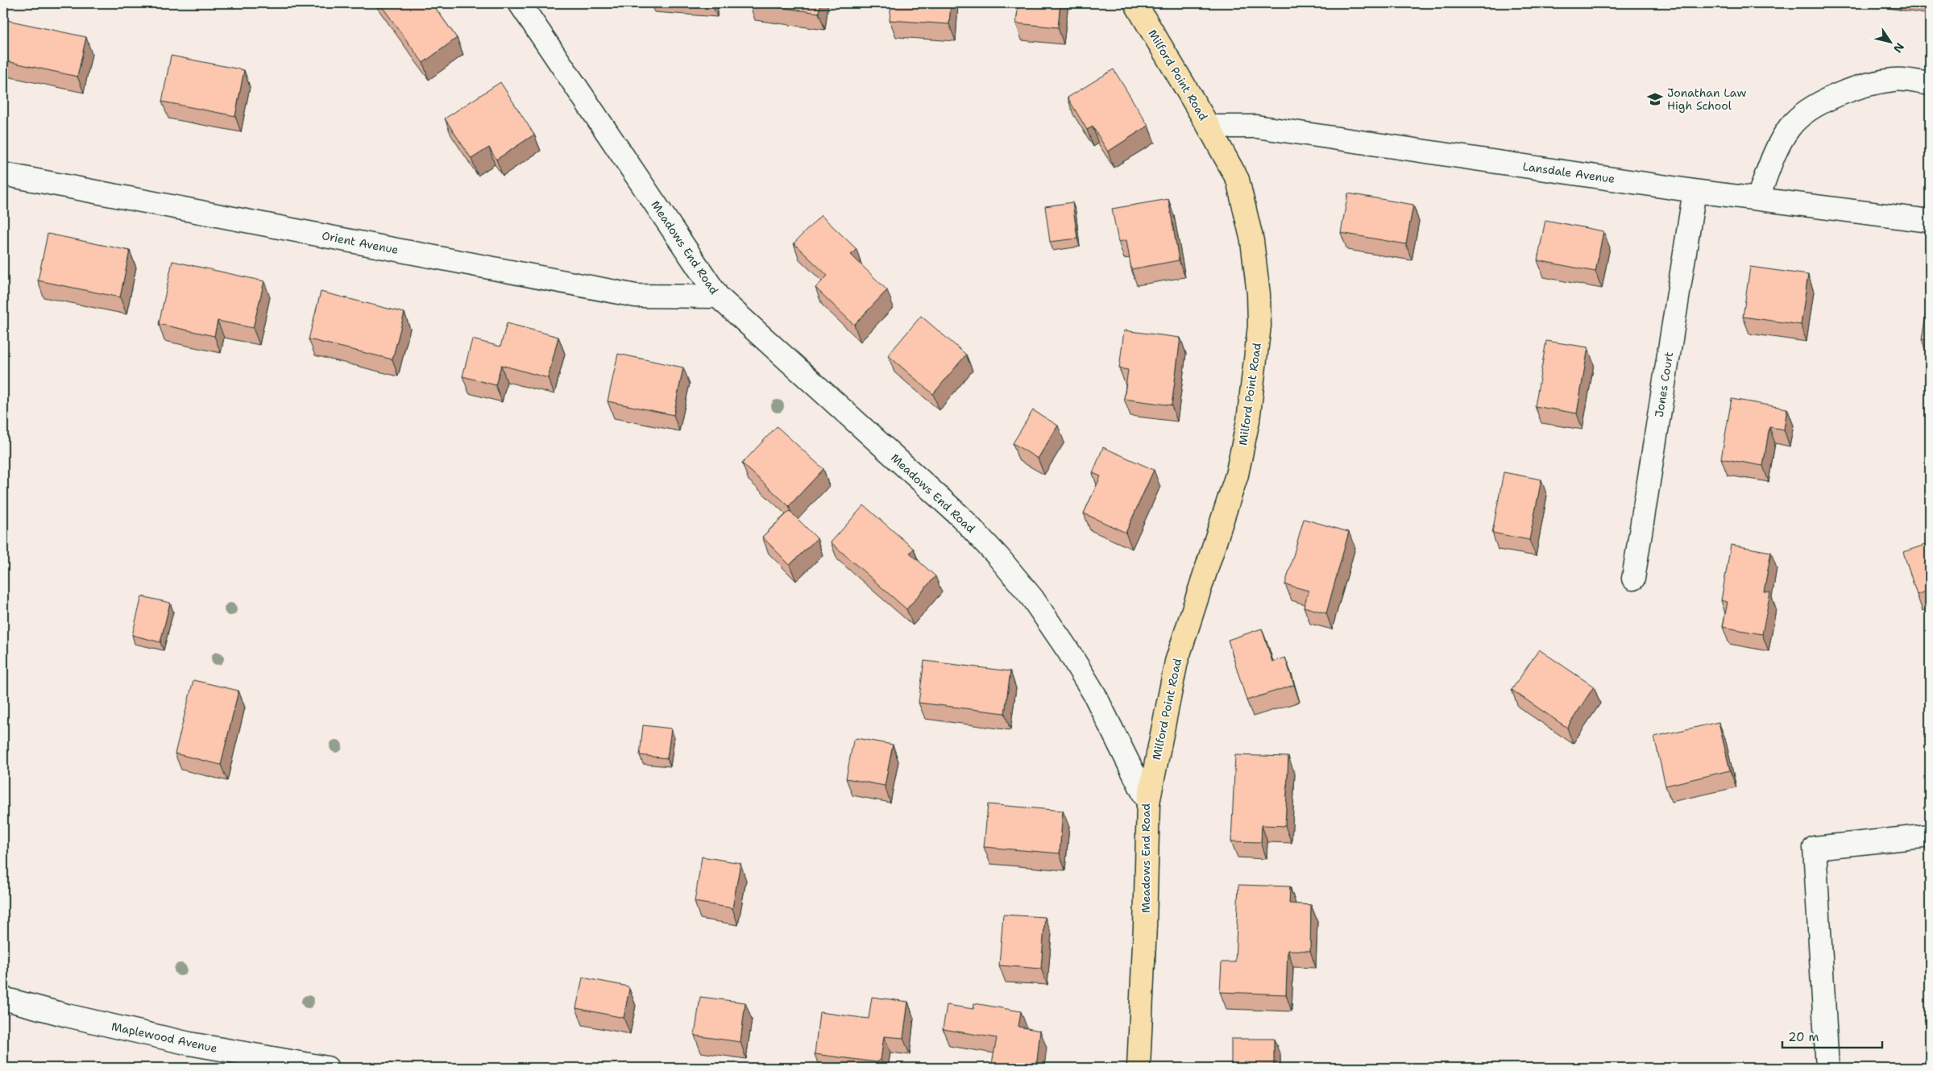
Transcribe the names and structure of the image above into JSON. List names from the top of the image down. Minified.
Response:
{"streets":{"main road":["Milford Point Road","Meadows End Road"],"street":["Lansdale Avenue","Orient Avenue","Jones Court","Maplewood Avenue"]},"crossings":[["Milford Point Road","Lansdale Avenue"],["Milford Point Road","Meadows End Road"],["Lansdale Avenue","Jones Court"],["Orient Avenue","Meadows End Road"]],"places":{"school or university":["Jonathan Law High School"]},"scale_bar":"20 m","north":"bottom right"}
